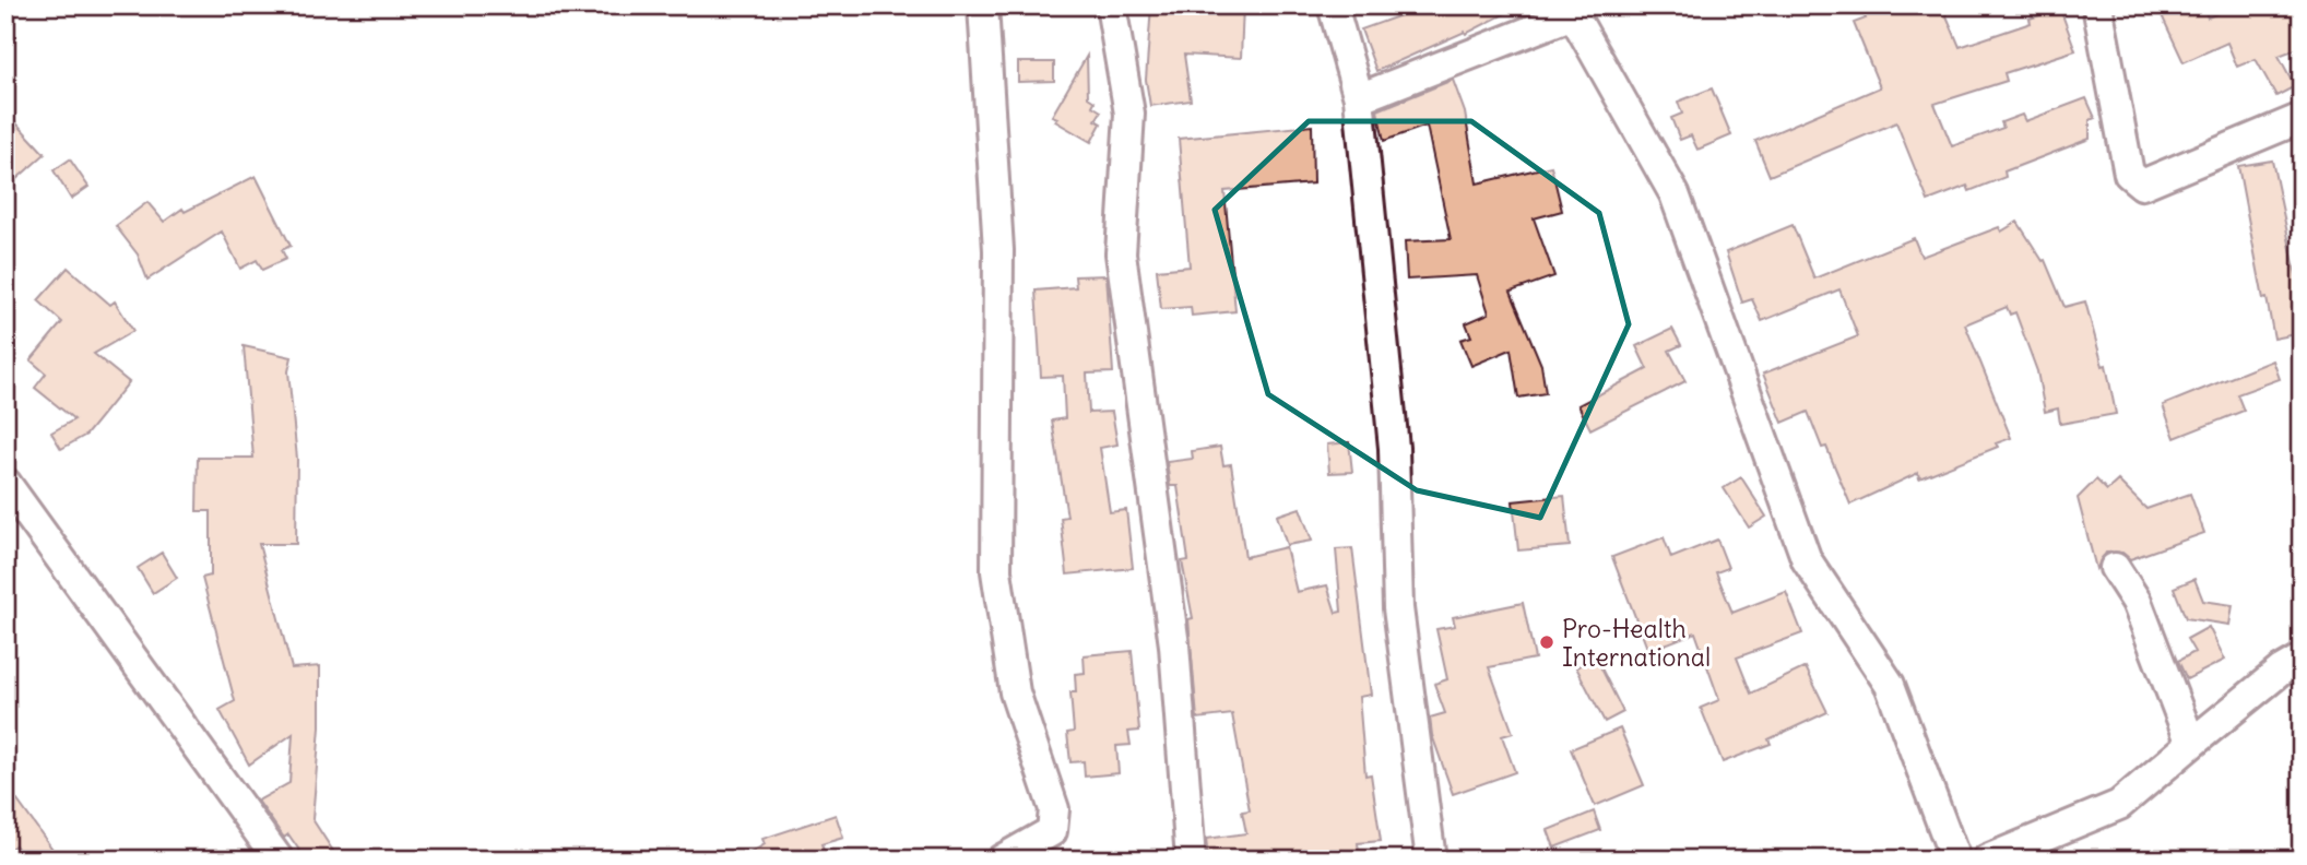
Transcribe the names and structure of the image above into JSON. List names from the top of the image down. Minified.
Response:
{"places":["Pro-Health International"]}
